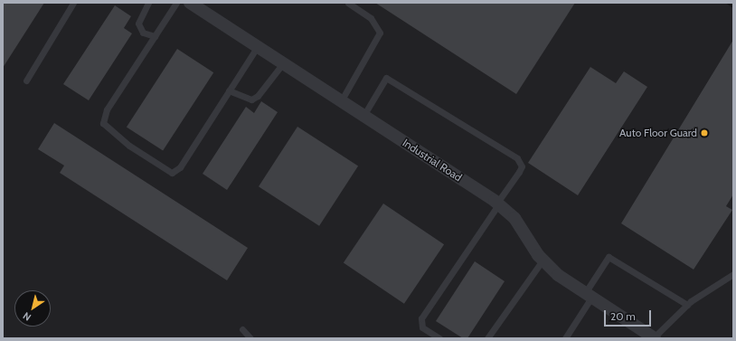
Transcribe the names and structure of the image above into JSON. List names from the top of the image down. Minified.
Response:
{"streets":{"street":["Industrial Road"]},"places":["Auto Floor Guard"],"scale_bar":"20 m","north":"bottom left"}
